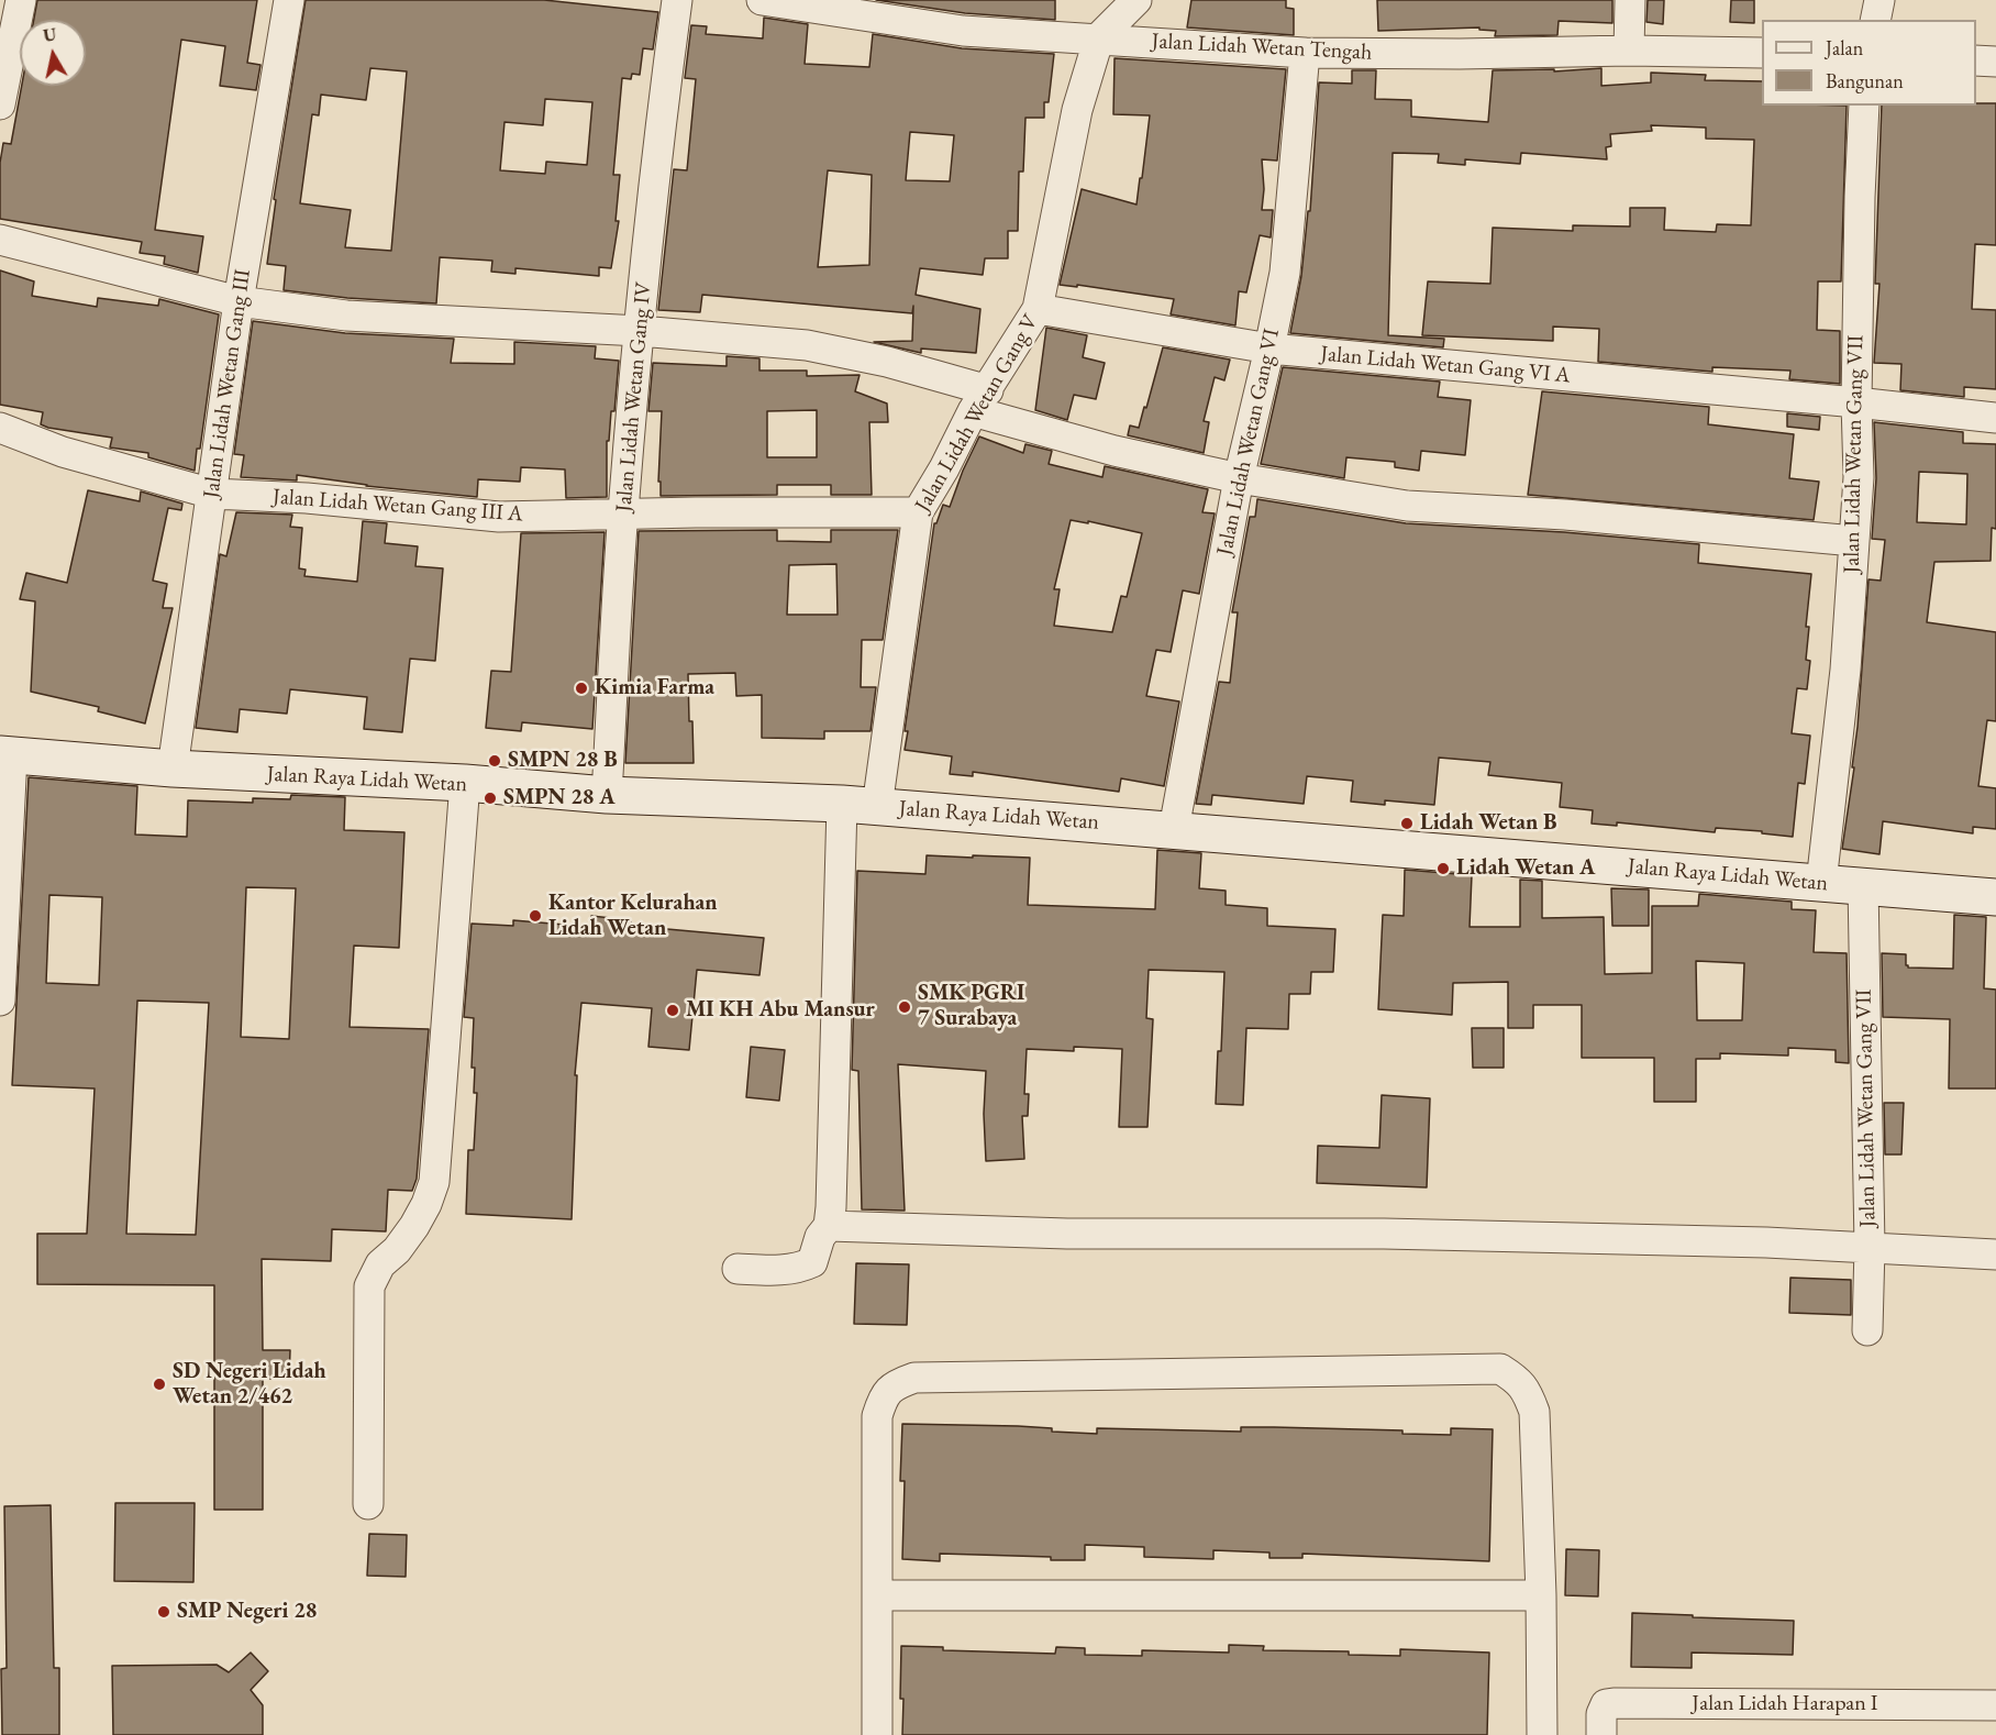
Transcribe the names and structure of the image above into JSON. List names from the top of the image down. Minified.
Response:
{"streets":{"main road":["Jalan Raya Lidah Wetan"],"street":["Jalan Lidah Wetan Tengah","Jalan Lidah Wetan Gang VI A","Jalan Lidah Wetan Gang III","Jalan Lidah Wetan Gang IV","Jalan Lidah Wetan Gang V","Jalan Lidah Wetan Gang VI","Jalan Lidah Wetan Gang VII","Jalan Lidah Wetan Gang III A","Jalan Lidah Harapan I"]},"crossings":[["Jalan Lidah Wetan Tengah","Jalan Lidah Wetan Gang V"],["Jalan Lidah Wetan Tengah","Jalan Lidah Wetan Gang VI"],["Jalan Lidah Wetan Gang VI A","Jalan Lidah Wetan Gang V"],["Jalan Lidah Wetan Gang VI A","Jalan Lidah Wetan Gang VI"],["Jalan Lidah Wetan Gang VI A","Jalan Lidah Wetan Gang VII"],["Jalan Lidah Wetan Gang III","Jalan Lidah Wetan Gang III A"],["Jalan Lidah Wetan Gang III","Jalan Raya Lidah Wetan"],["Jalan Lidah Wetan Gang IV","Jalan Lidah Wetan Gang III A"],["Jalan Lidah Wetan Gang IV","Jalan Raya Lidah Wetan"],["Jalan Lidah Wetan Gang V","Jalan Lidah Wetan Gang III A"],["Jalan Lidah Wetan Gang V","Jalan Raya Lidah Wetan"],["Jalan Lidah Wetan Gang VI","Jalan Raya Lidah Wetan"],["Jalan Lidah Wetan Gang VII","Jalan Raya Lidah Wetan"]],"places":["Kimia Farma","SMPN 28 B","SMPN 28 A","Lidah Wetan B","Lidah Wetan A","Kantor Kelurahan Lidah Wetan","SMK PGRI 7 Surabaya","MI KH Abu Mansur","SD Negeri Lidah Wetan 2/462","SMP Negeri 28"],"legend":["Jalan","Bangunan"],"north":"top"}
